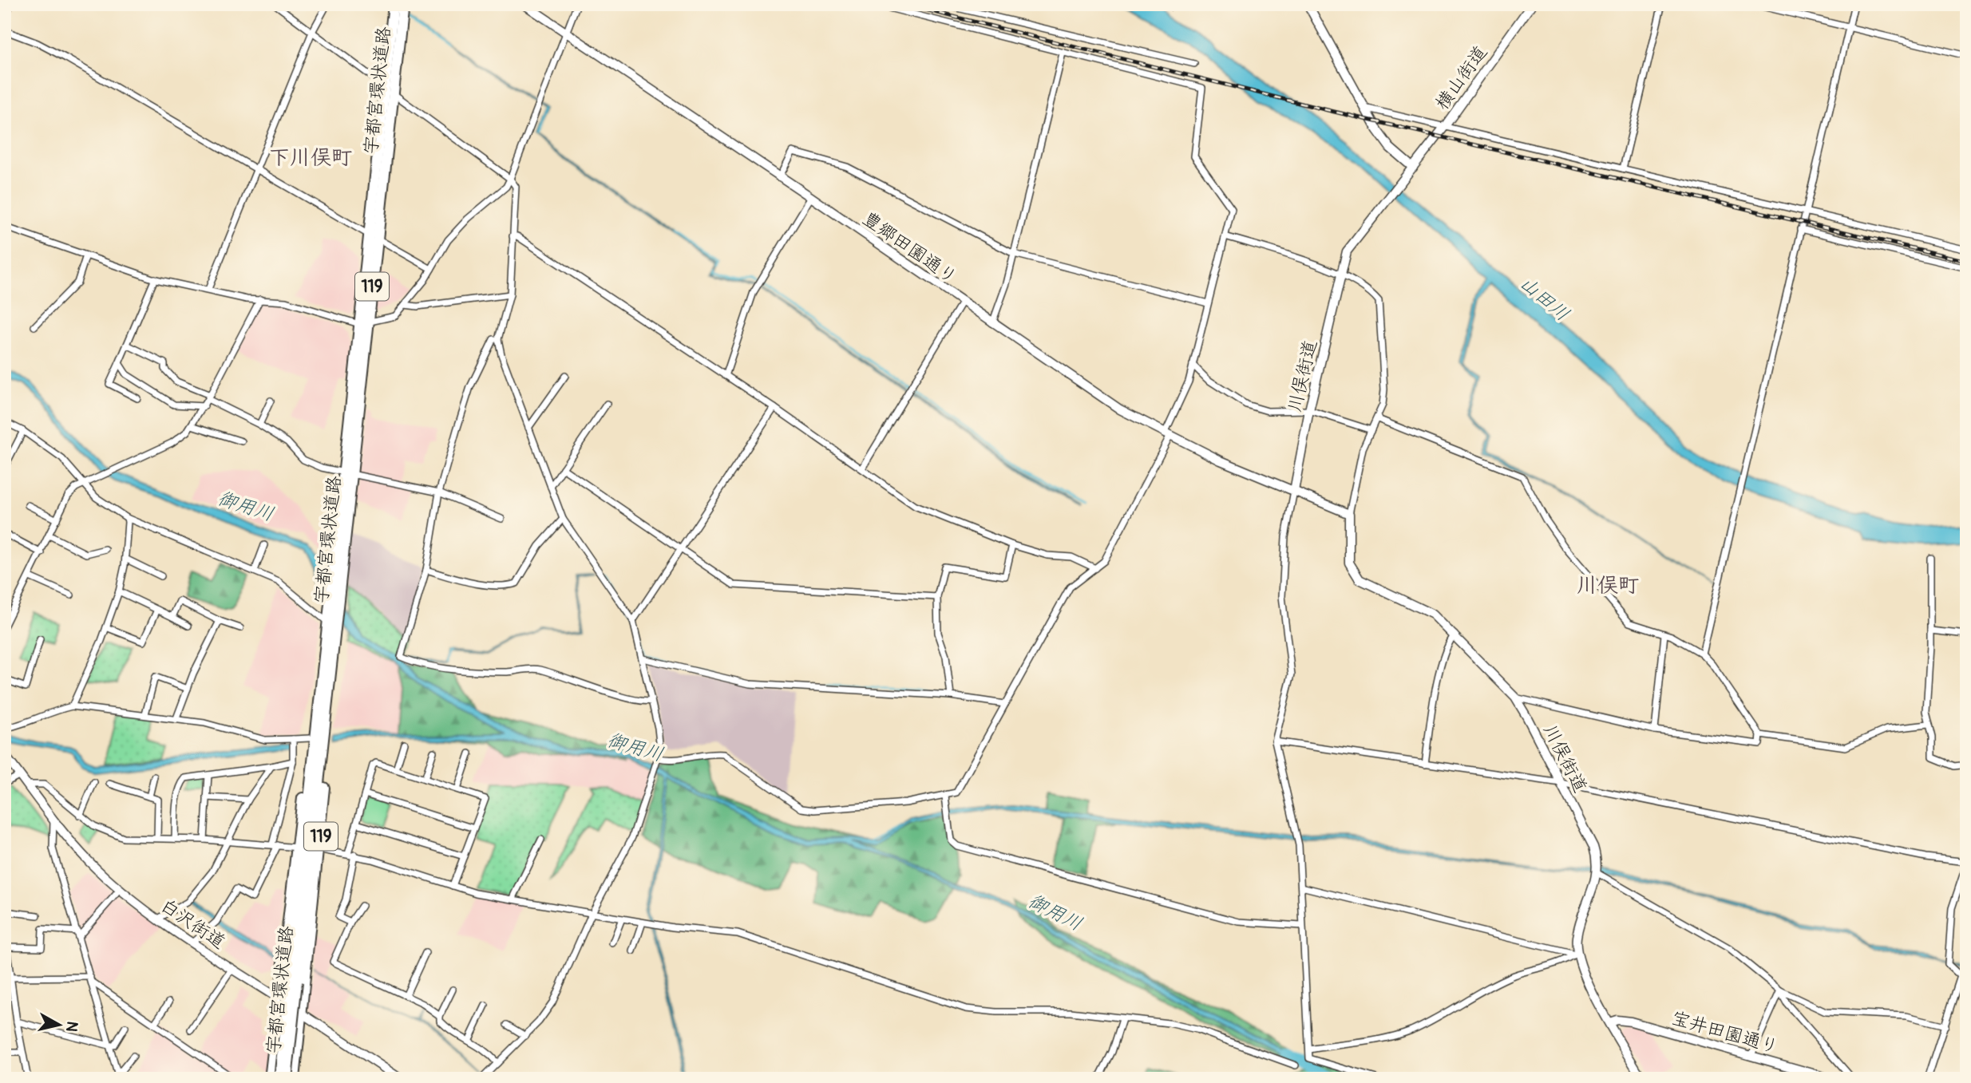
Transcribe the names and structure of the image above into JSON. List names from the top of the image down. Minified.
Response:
{"streets":{"highway":["宇都宮環状道路","119"],"main road":["横山街道","豊郷田園通り","川俣街道","白沢街道","宝井田園通り"]},"crossings":[["横山街道","川俣街道"],["宇都宮環状道路","119"],["豊郷田園通り","川俣街道"],["119","白沢街道"]],"districts":["下川俣町","川俣町"],"water":["山田川","御用川"],"north":"right"}
